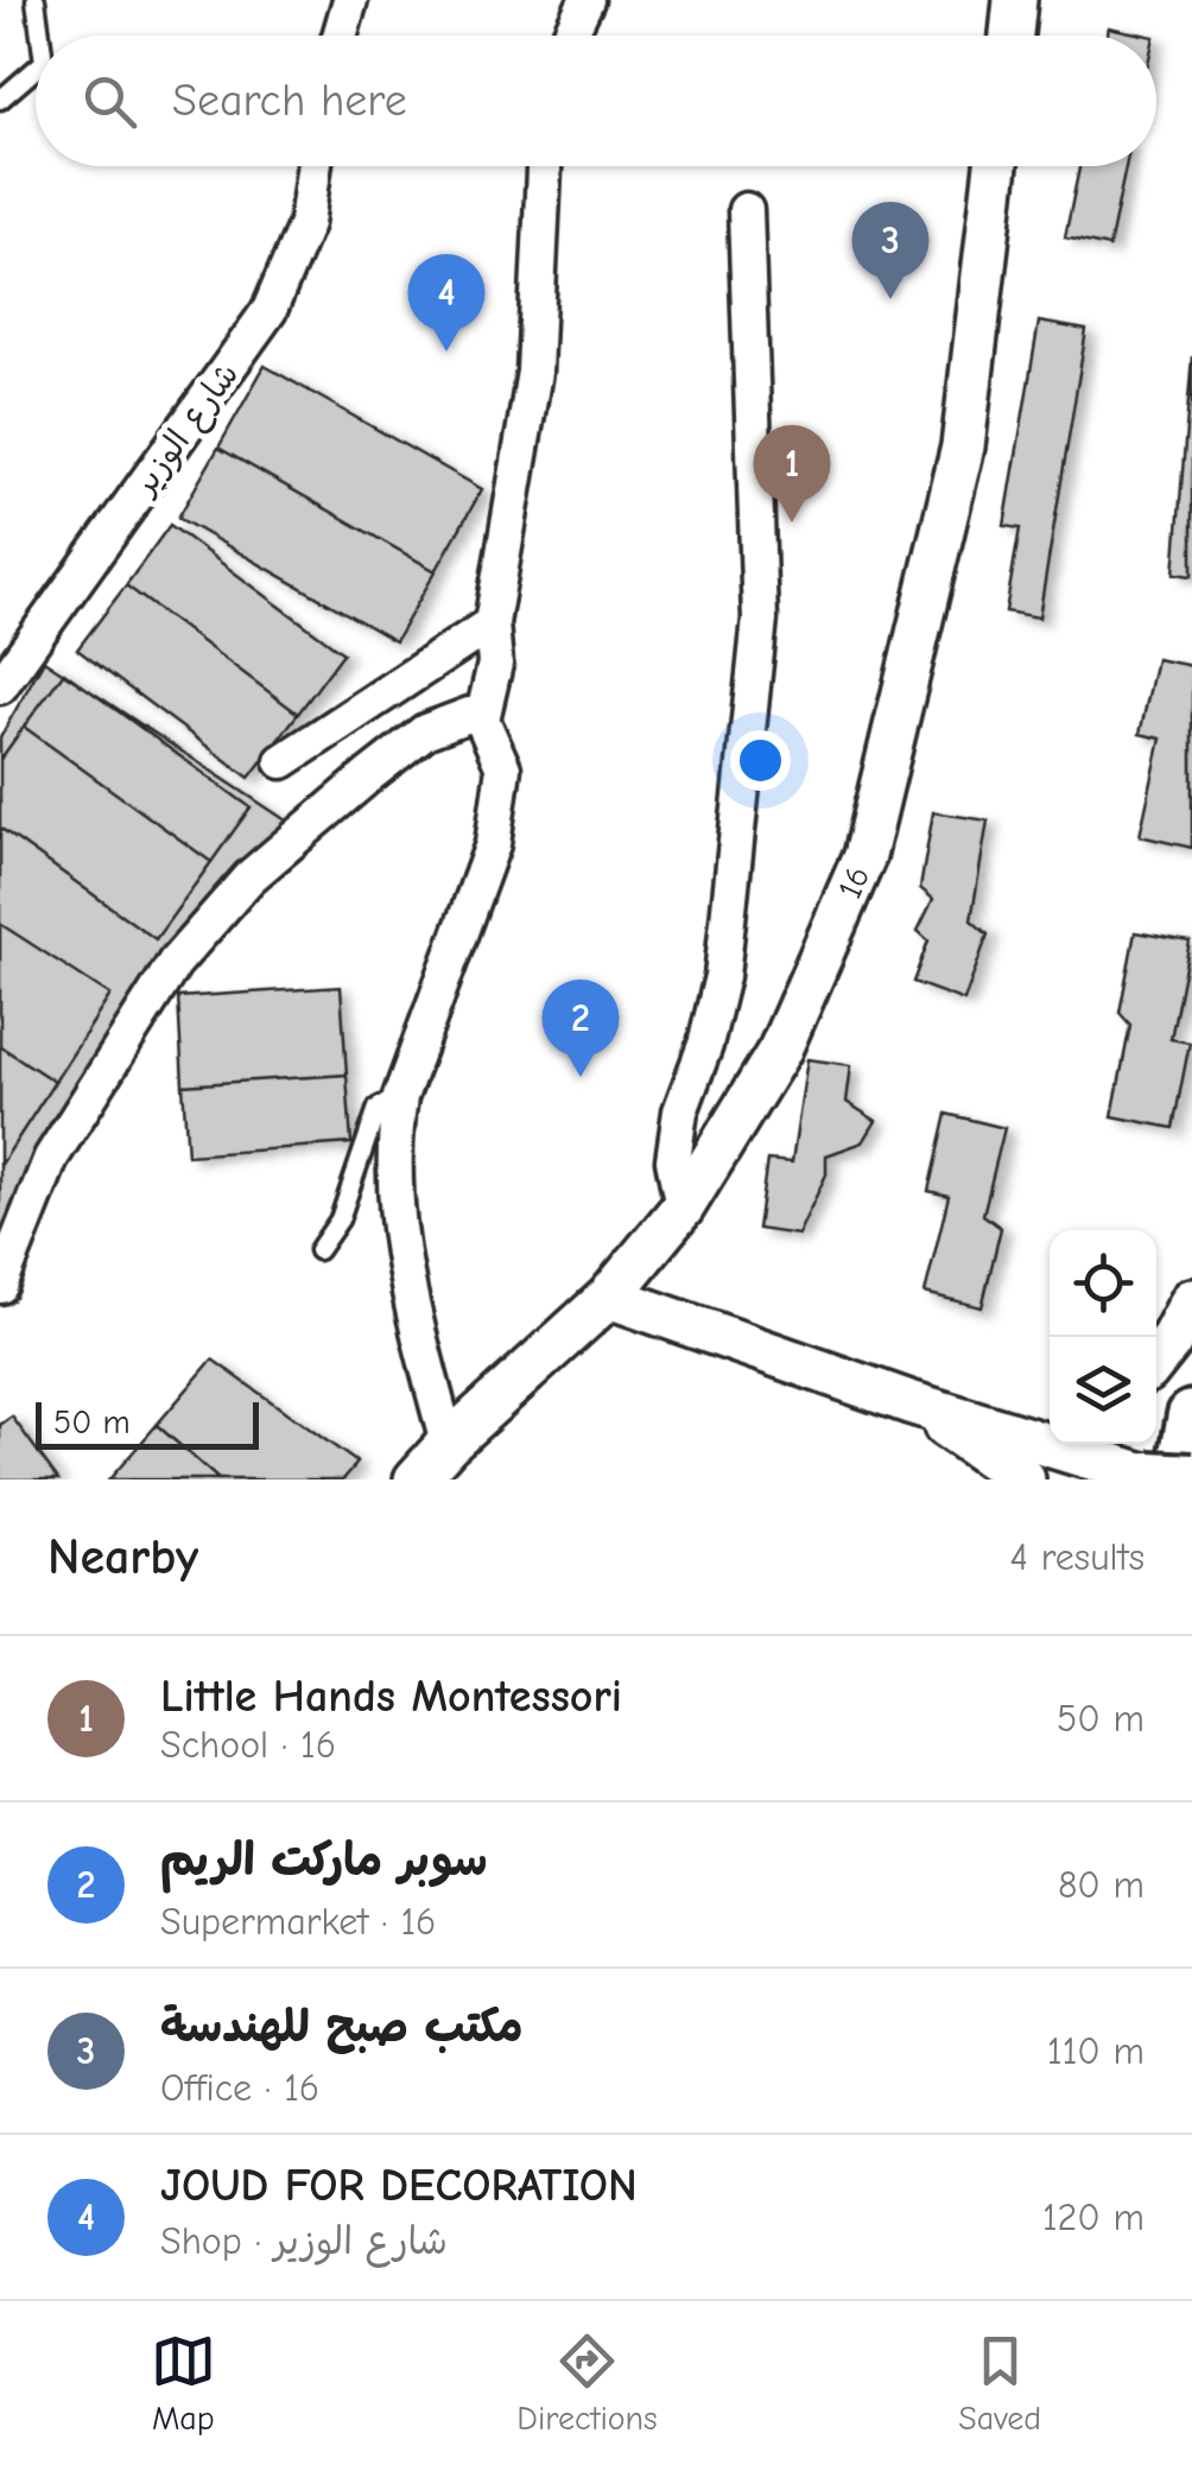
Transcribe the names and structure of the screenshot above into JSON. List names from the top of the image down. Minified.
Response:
{"streets":{"street":["شارع الوزير","16"]},"scale_bar":"50 m","page":{"search":"Search here","pins":["3","4","1","2"],"scale":"50 m","heading":["Nearby","4 results"],"list":[{"mark":"1","name":"Little Hands Montessori","note":"School · 16","value":"50 m"},{"mark":"2","name":"سوبر ماركت الريم","note":"Supermarket · 16","value":"80 m"},{"mark":"3","name":"مكتب صبح للهندسة","note":"Office · 16","value":"110 m"},{"mark":"4","name":"JOUD FOR DECORATION","note":"Shop · شارع الوزير","value":"120 m"}],"nav":["Map","Directions","Saved"]}}
